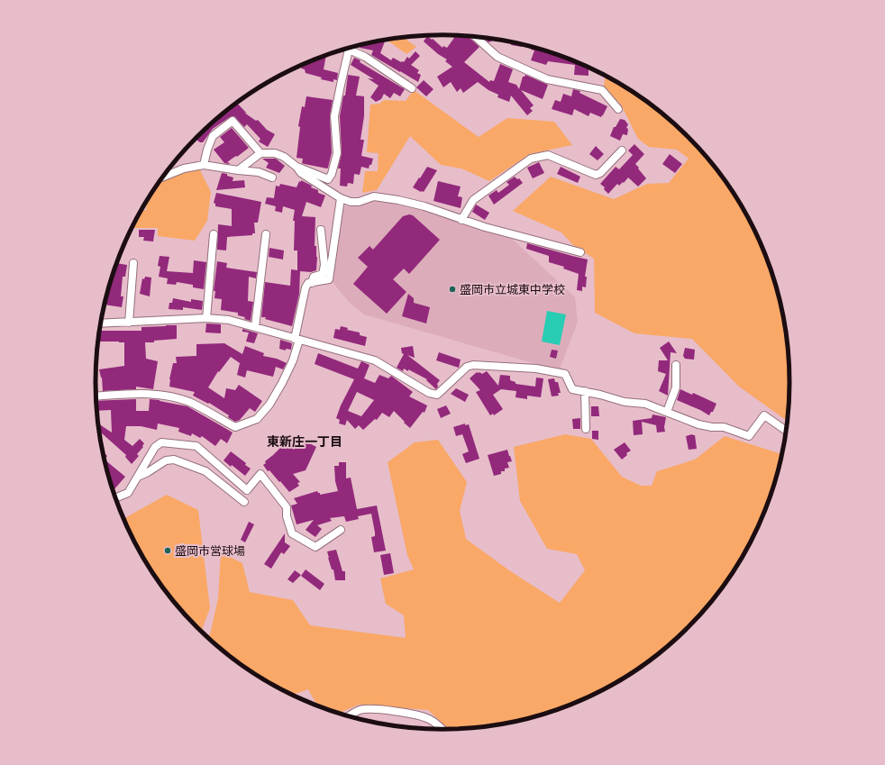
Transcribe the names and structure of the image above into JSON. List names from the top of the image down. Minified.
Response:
{"districts":["東新庄一丁目"],"places":["盛岡市立城東中学校","盛岡市営球場"]}
